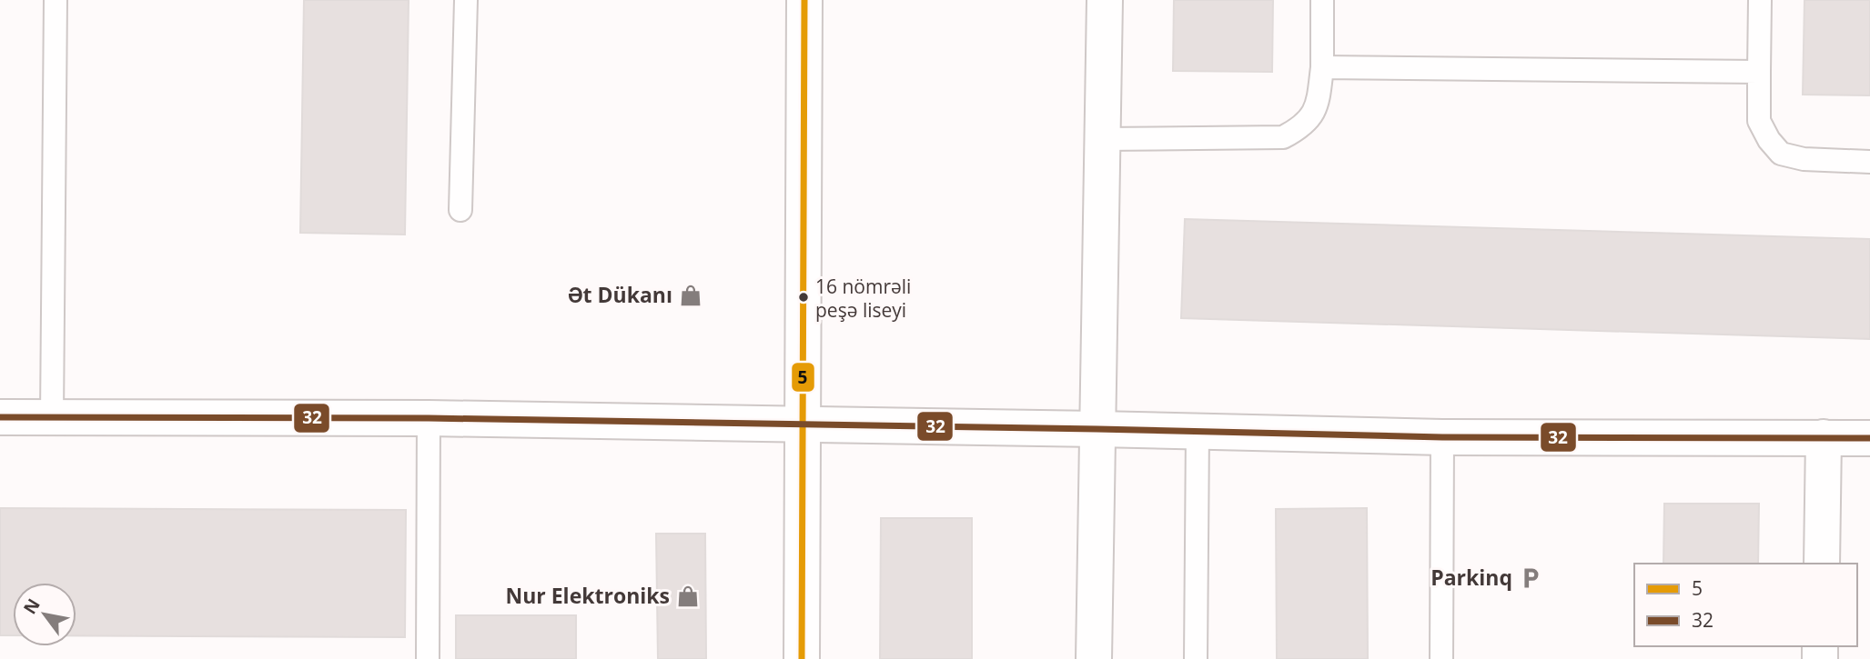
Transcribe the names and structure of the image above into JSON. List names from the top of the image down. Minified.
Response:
{"places":{"shop":["Ət Dükanı","Nur Elektroniks"],"other":["16 nömrəli peşə liseyi"],"parking":["Parkinq"]},"lines":["transit line 5","transit line 32"],"legend":["5","32"],"north":"top left"}
